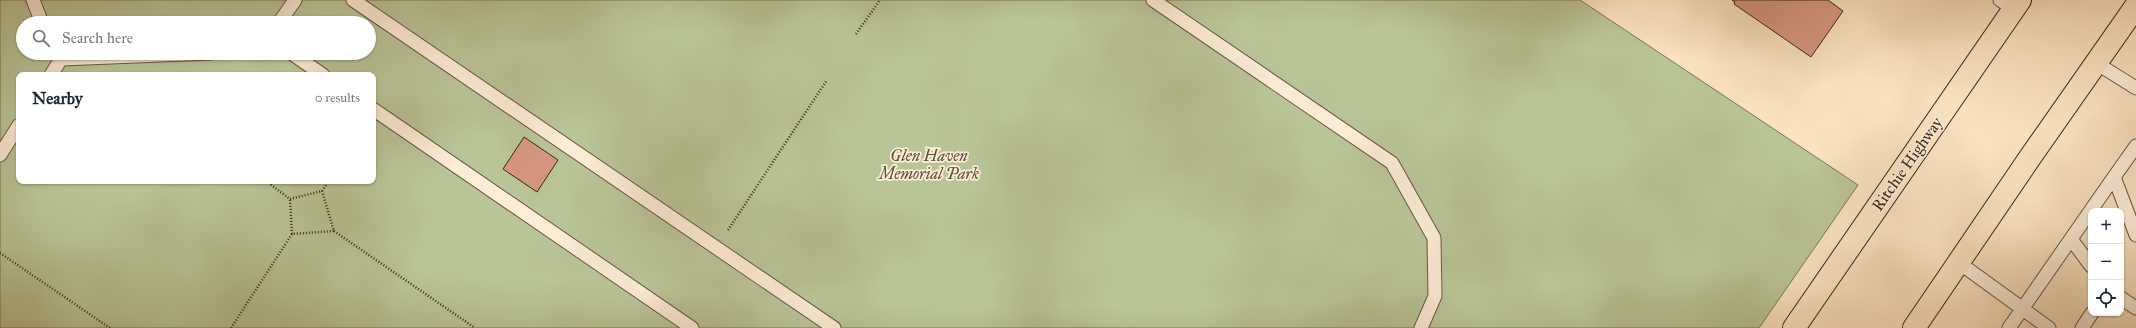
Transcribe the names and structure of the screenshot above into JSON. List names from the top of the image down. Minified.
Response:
{"streets":{"main road":["Ritchie Highway"]},"parks":["Glen Haven Memorial Park"],"page":{"search":"Search here","heading":["Nearby","0 results"],"map_buttons":["+","−"]}}
